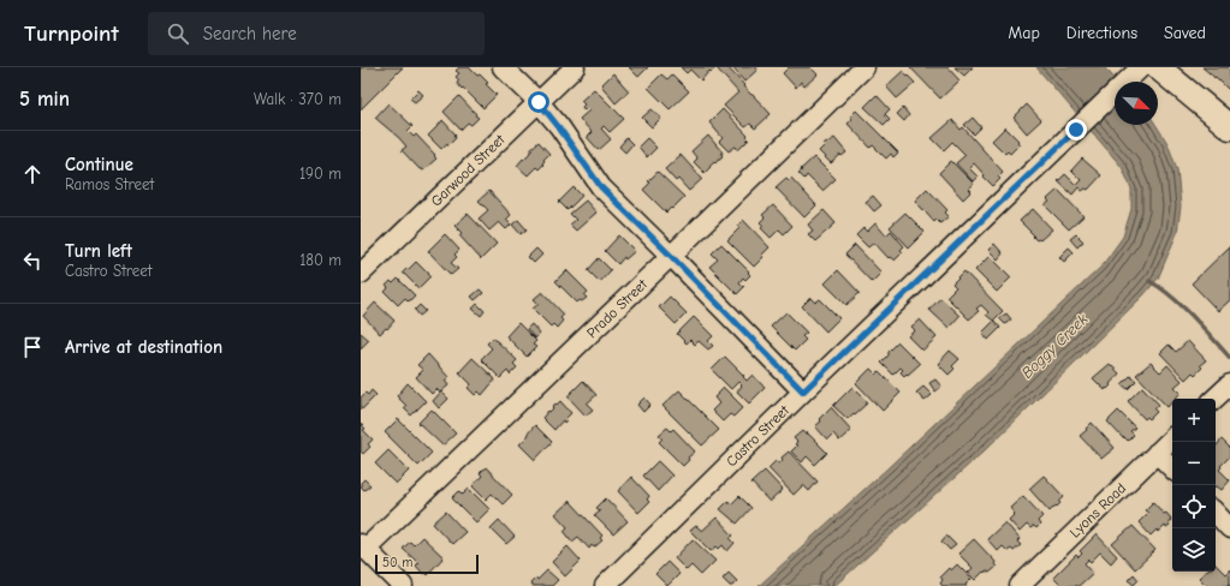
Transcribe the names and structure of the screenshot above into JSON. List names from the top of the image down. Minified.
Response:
{"streets":{"street":["Garwood Street","Prado Street","Castro Street","Lyons Road"]},"water":["Boggy Creek"],"scale_bar":"50 m","north":"bottom right","page":{"header":"Turnpoint","search":"Search here","nav":["Map","Directions","Saved"],"heading":["5 min","Walk · 370 m"],"list":[["Continue","Ramos Street","190 m"],["Turn left","Castro Street","180 m"],"Arrive at destination"],"map_buttons":["+","−"],"scale":"50 m"}}
